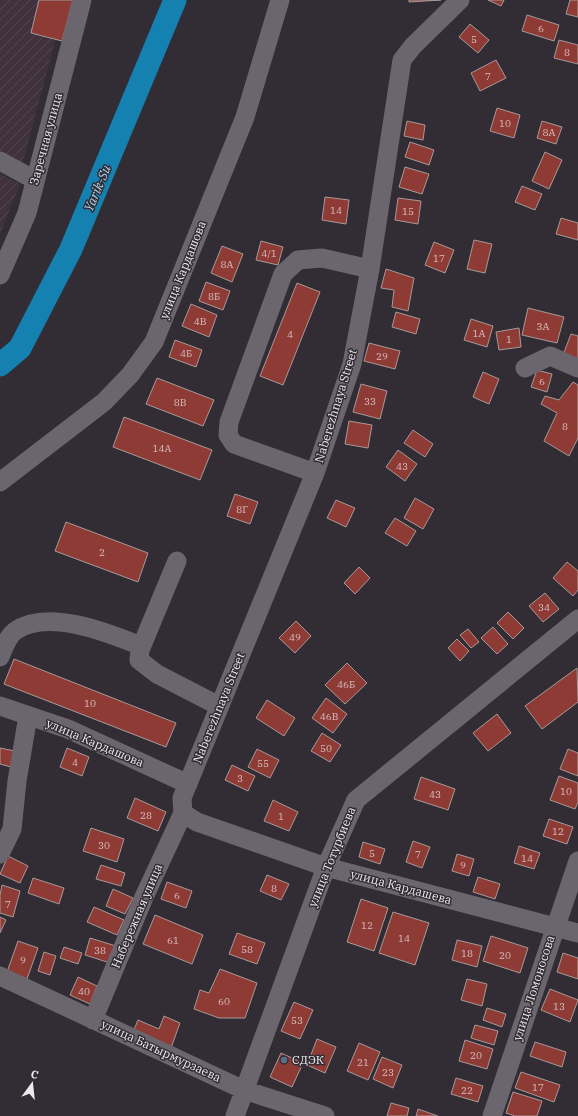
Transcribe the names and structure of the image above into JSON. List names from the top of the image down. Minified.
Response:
{"streets":{"street":["Заречная улица","улица Кардашова","Naberezhnaya Street","улица Тотурбиева","улица Кардашева","Набережная улица","улица Ломоносова","улица Батырмурзаева"]},"crossings":[["улица Кардашова","Naberezhnaya Street"],["Naberezhnaya Street","улица Кардашева"],["Naberezhnaya Street","Набережная улица"],["улица Тотурбиева","улица Кардашева"],["улица Тотурбиева","улица Батырмурзаева"],["улица Кардашева","Набережная улица"],["улица Кардашева","улица Ломоносова"],["Набережная улица","улица Батырмурзаева"]],"water":["Yarik-Su"],"places":["СДЭК"],"house_numbers":["6","5","8","7","10","8А","14","15","4/1","17","8А","8Б","4В","3А","1А","4","1","4Б","29","6","33","8В","8","14А","43","8Г","2","34","49","46Б","10","46В","50","4","55","3","10","43","28","1","12","30","5","7","14","9","8","6","7","12","14","61","58","38","18","20","9","40","60","13","53","20","21","23","17","22"],"north":"top"}
